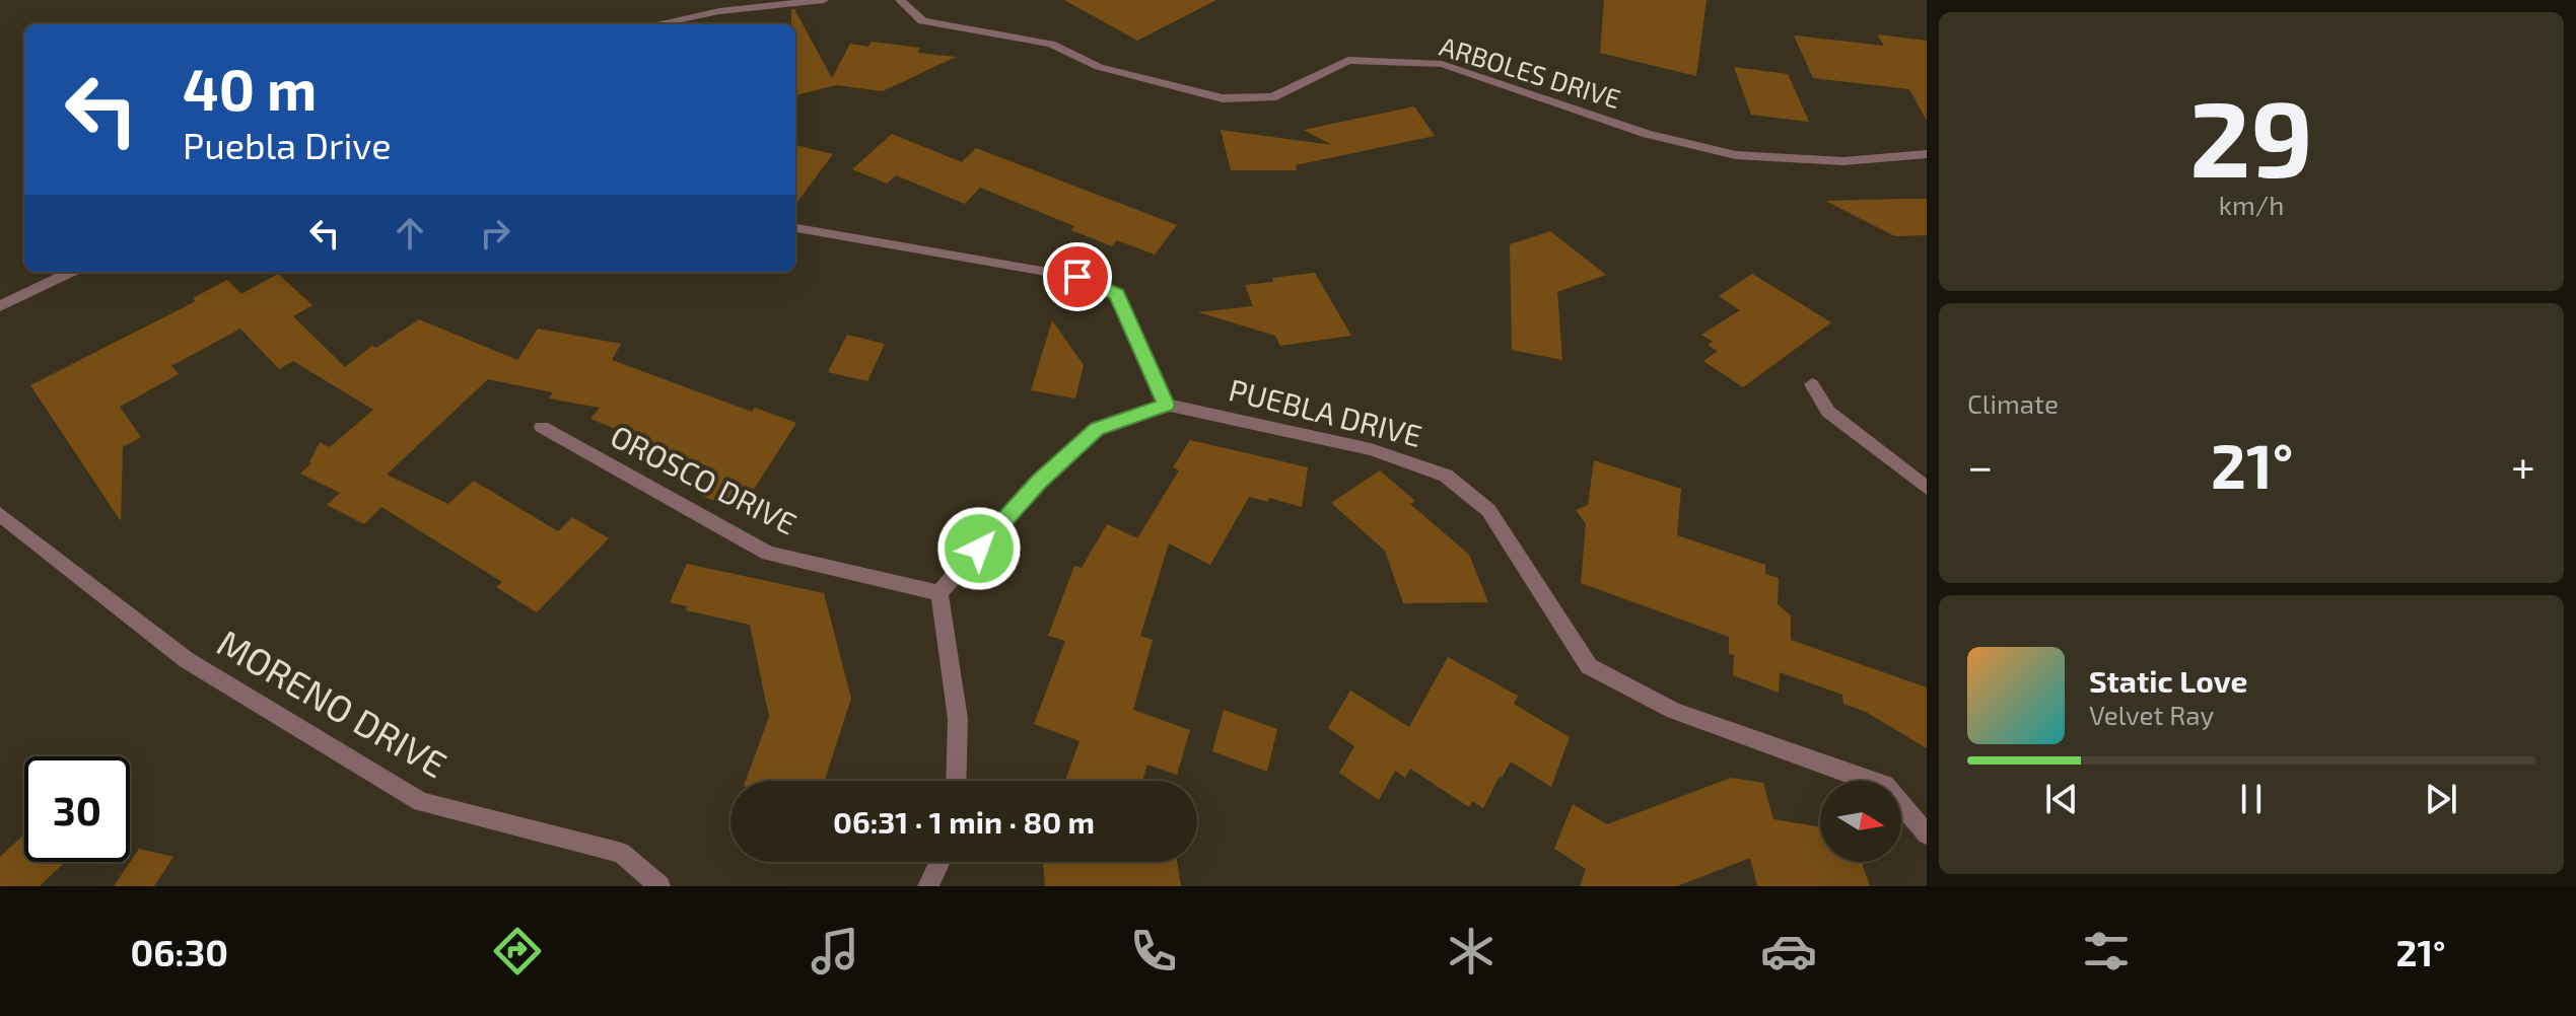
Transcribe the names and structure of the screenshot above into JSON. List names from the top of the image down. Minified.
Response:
{"streets":{"street":["ARBOLES DRIVE","PUEBLA DRIVE","OROSCO DRIVE","MORENO DRIVE"]},"north":"right","page":{"tile":[["29","km/h"],"Climate"],"turn":["40 m","Puebla Drive"],"heat":["−","21°","+"],"song":["Static Love","Velvet Ray"],"limit":"30","trip":"06:31 · 1 min · 80 m","tabs":["06:30","21°"]}}
